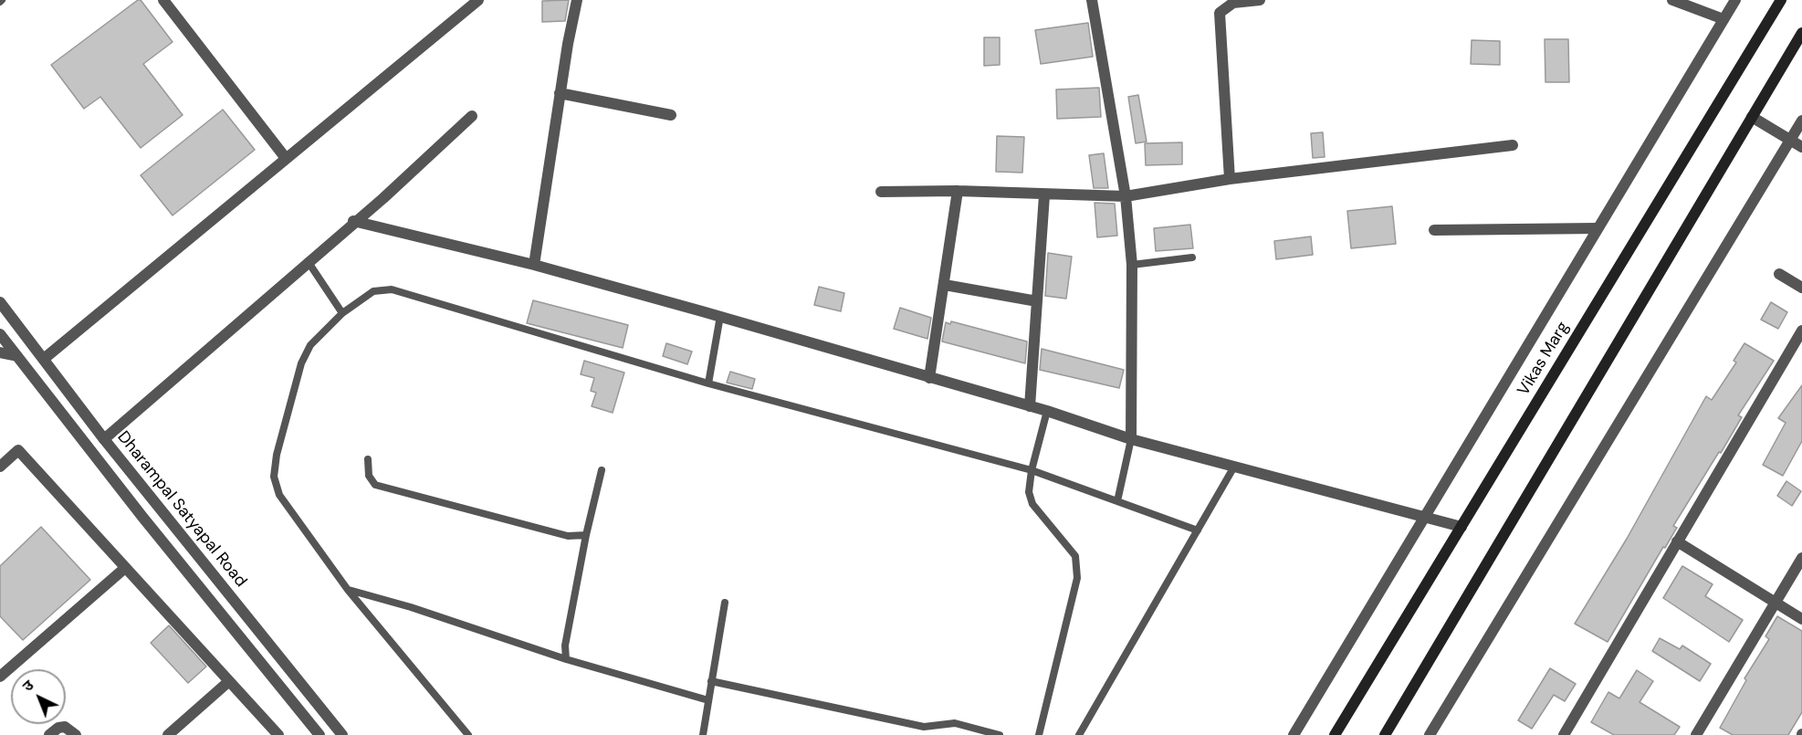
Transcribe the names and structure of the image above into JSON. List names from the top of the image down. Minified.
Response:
{"streets":{"main road":["Vikas Marg"],"street":["Dharampal Satyapal Road"]},"north":"top left"}
